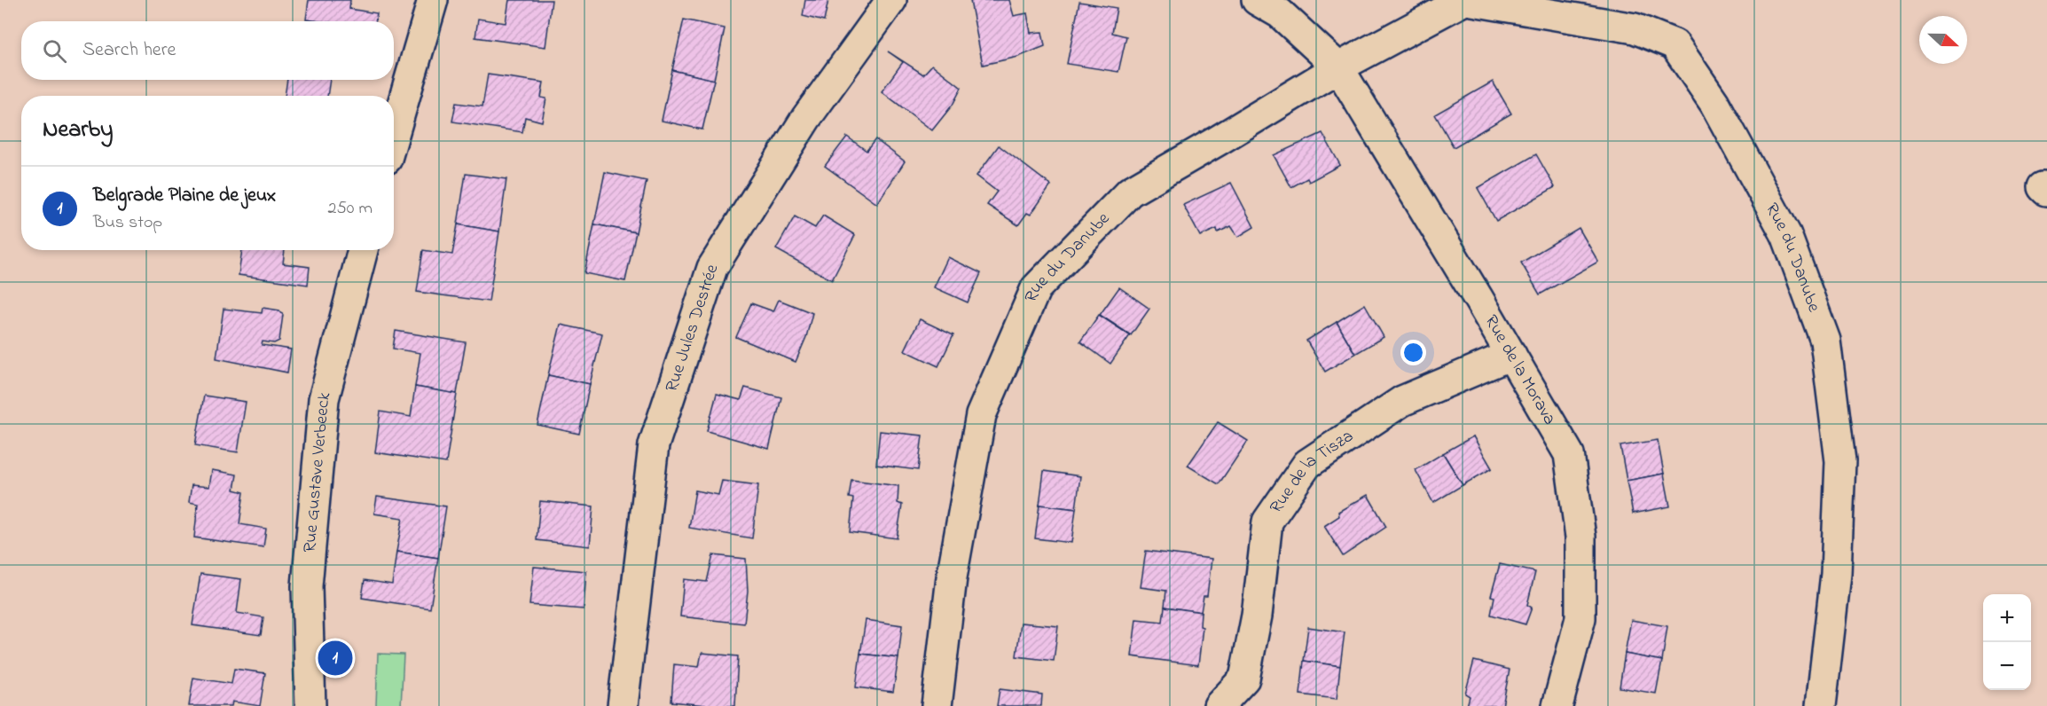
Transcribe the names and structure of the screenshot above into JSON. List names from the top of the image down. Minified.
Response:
{"streets":{"street":["Rue du Danube","Rue Jules Destrée","Rue de la Morava","Rue Gustave Verbeeck","Rue de la Tisza"]},"crossings":[["Rue du Danube","Rue de la Morava"],["Rue de la Morava","Rue de la Tisza"]],"north":"right","page":{"search":"Search here","heading":"Nearby","list":[{"mark":"1","name":"Belgrade Plaine de jeux","note":"Bus stop","value":"250 m"}],"map_buttons":["+","−"],"pins":"1"}}
